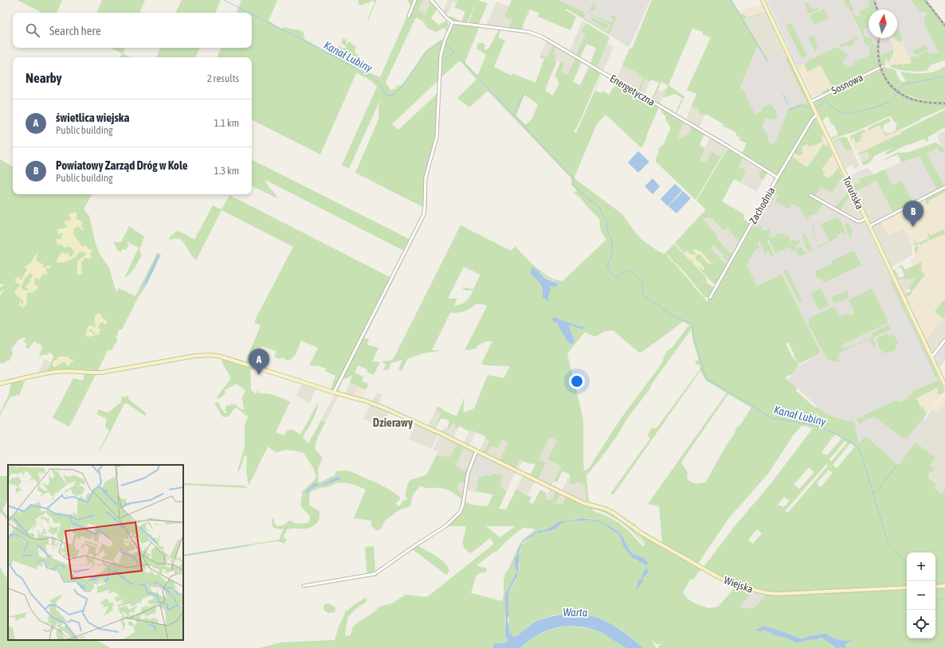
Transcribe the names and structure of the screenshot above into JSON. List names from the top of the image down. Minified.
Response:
{"streets":{"street":["Sosnowa","Energetyczna","Toruńska","Zachodnia","Wiejska"]},"crossings":[["Sosnowa","Toruńska"],["Energetyczna","Zachodnia"],["Toruńska","Zachodnia"]],"districts":["Dzierawy"],"water":["Kanał Lubiny","Warta"],"north":"top","page":{"search":"Search here","heading":["Nearby","2 results"],"list":[{"mark":"A","name":"świetlica wiejska","note":"Public building","value":"1.1 km"},{"mark":"B","name":"Powiatowy Zarząd Dróg w Kole","note":"Public building","value":"1.3 km"}],"pins":["B","A"],"map_buttons":["+","−"]}}
